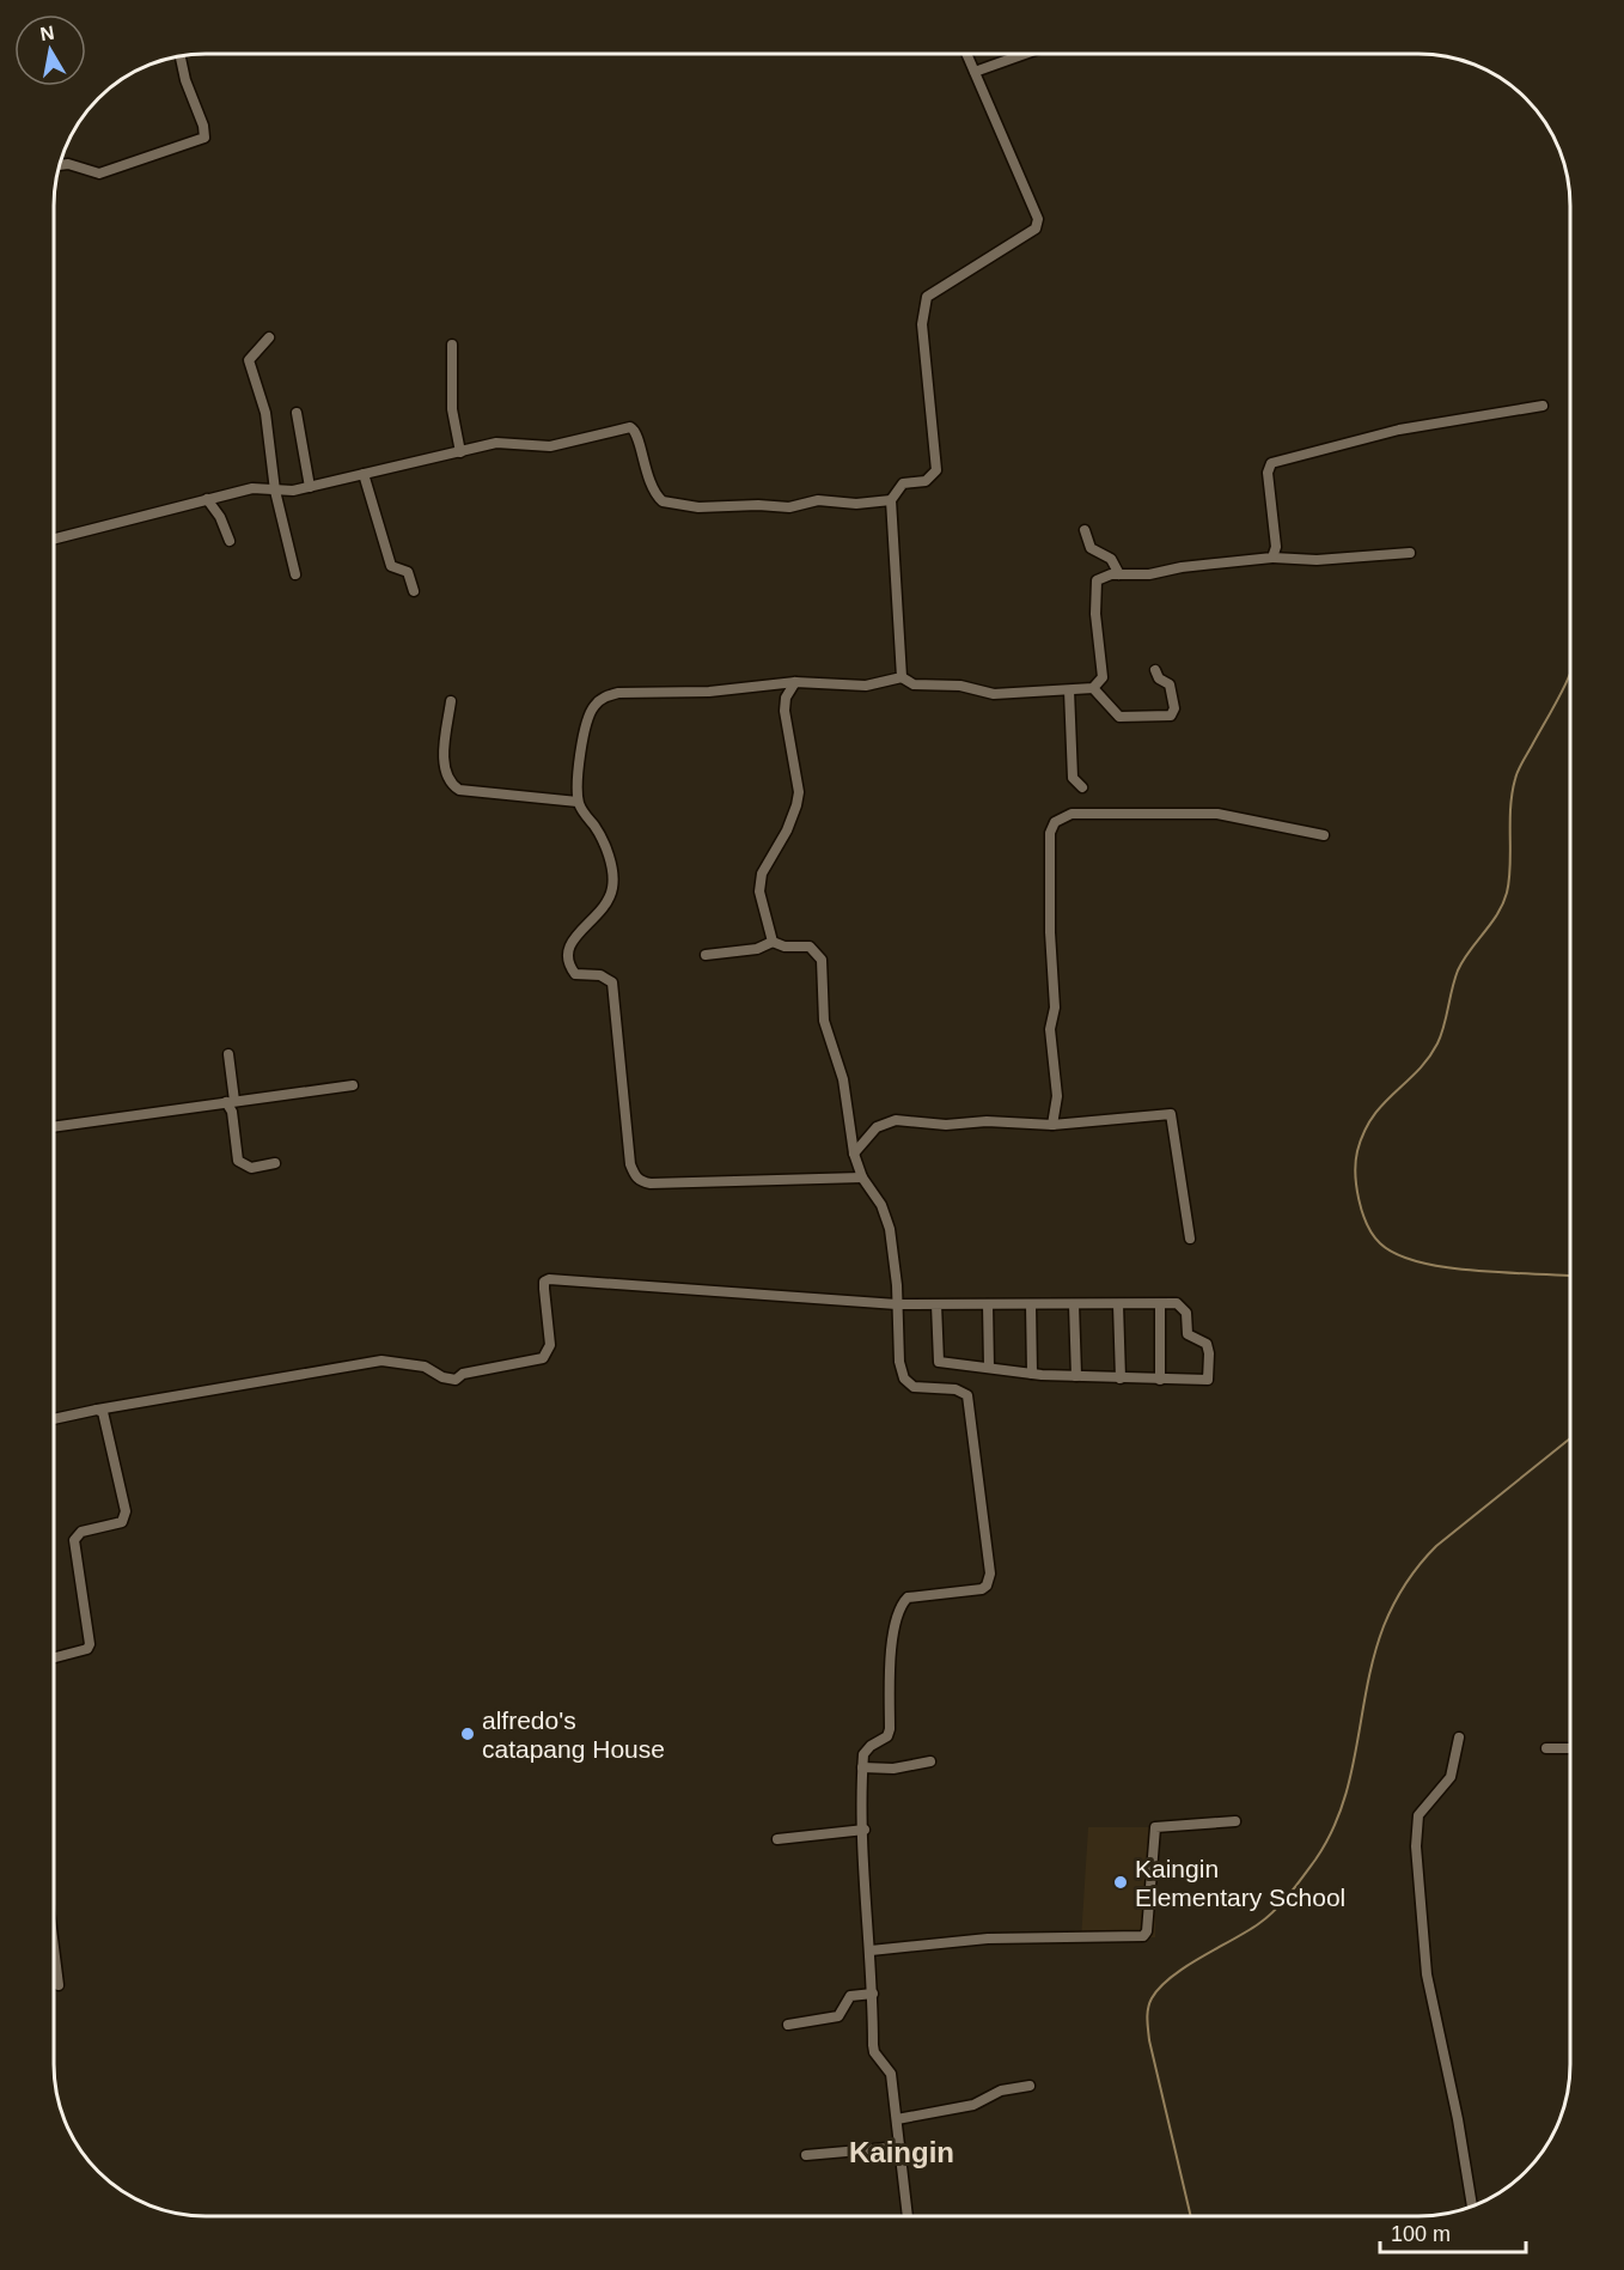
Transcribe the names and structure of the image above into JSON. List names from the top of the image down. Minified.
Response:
{"districts":["Kaingin"],"places":["alfredo's catapang House","Kaingin Elementary School"],"scale_bar":"100 m","north":"top"}
